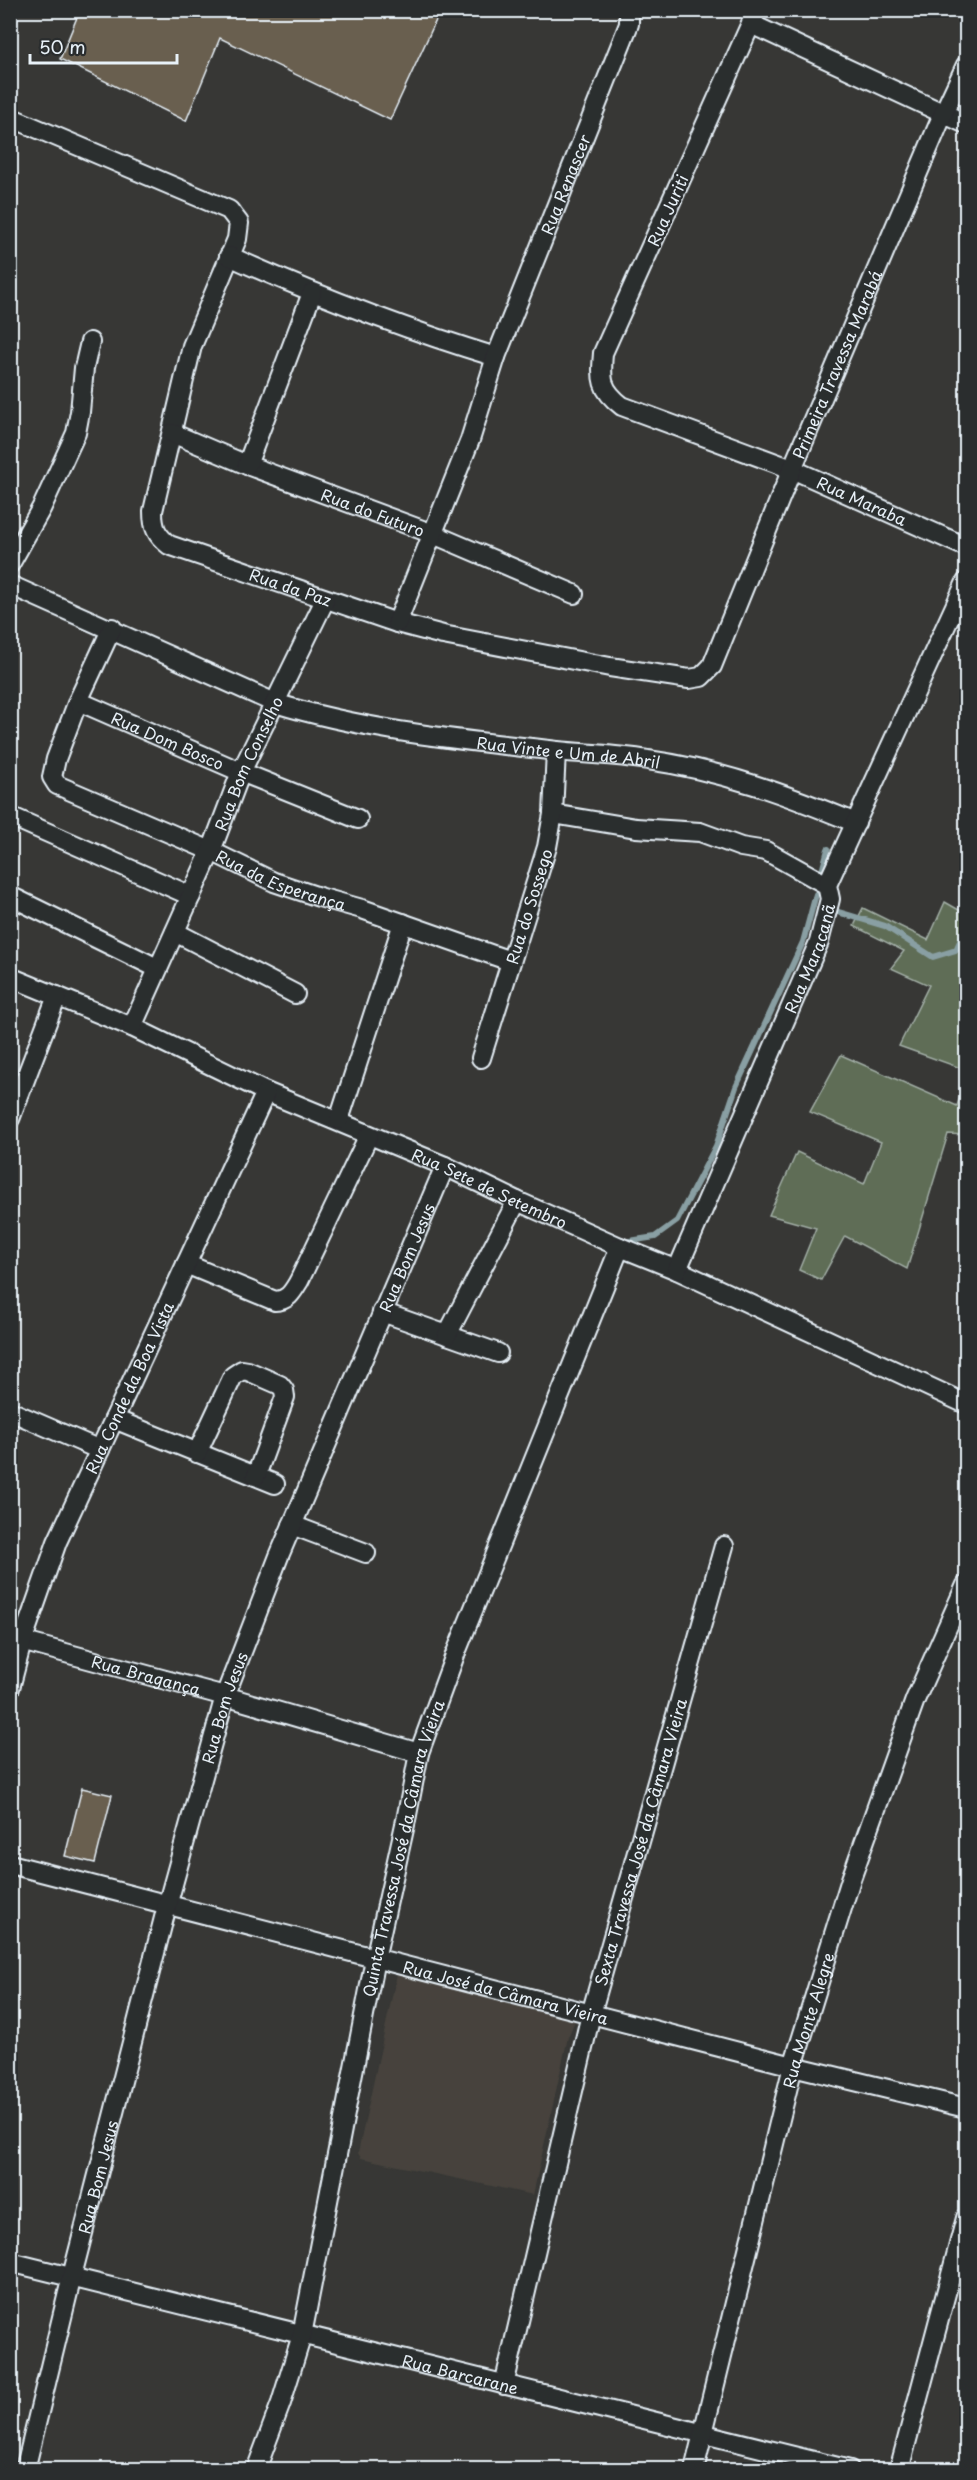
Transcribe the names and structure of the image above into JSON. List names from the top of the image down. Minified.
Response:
{"streets":{"street":["Rua Renascer","Rua Juriti","Primeira Travessa Marabá","Rua Maraba","Rua do Futuro","Rua da Paz","Rua Dom Bosco","Rua Vinte e Um de Abril","Rua Bom Conselho","Rua da Esperança","Rua do Sossego","Rua Maracanã","Rua Sete de Setembro","Rua Bom Jesus","Rua Conde da Boa Vista","Rua Bragança","Sexta Travessa José da Câmara Vieira","Quinta Travessa José da Câmara Vieira","Rua José da Câmara Vieira","Rua Monte Alegre","Rua Barcarane"]},"crossings":[["Rua Renascer","Rua do Futuro"],["Rua Renascer","Rua da Paz"],["Rua Juriti","Rua Maraba"],["Primeira Travessa Marabá","Rua Maraba"],["Primeira Travessa Marabá","Rua da Paz"],["Rua do Futuro","Rua da Paz"],["Rua da Paz","Rua Bom Conselho"],["Rua Dom Bosco","Rua Bom Conselho"],["Rua Dom Bosco","Rua da Esperança"],["Rua Vinte e Um de Abril","Rua Bom Conselho"],["Rua Vinte e Um de Abril","Rua do Sossego"],["Rua Vinte e Um de Abril","Rua Maracanã"],["Rua Bom Conselho","Rua da Esperança"],["Rua Bom Conselho","Rua Sete de Setembro"],["Rua da Esperança","Rua do Sossego"],["Rua Maracanã","Rua Sete de Setembro"],["Rua Sete de Setembro","Rua Bom Jesus"],["Rua Sete de Setembro","Rua Conde da Boa Vista"],["Rua Sete de Setembro","Quinta Travessa José da Câmara Vieira"],["Rua Bom Jesus","Rua Bragança"],["Rua Bom Jesus","Rua José da Câmara Vieira"],["Rua Bom Jesus","Rua Barcarane"],["Rua Conde da Boa Vista","Rua Bragança"],["Rua Bragança","Quinta Travessa José da Câmara Vieira"],["Sexta Travessa José da Câmara Vieira","Rua José da Câmara Vieira"],["Sexta Travessa José da Câmara Vieira","Rua Barcarane"],["Quinta Travessa José da Câmara Vieira","Rua José da Câmara Vieira"],["Quinta Travessa José da Câmara Vieira","Rua Barcarane"],["Rua José da Câmara Vieira","Rua Monte Alegre"],["Rua Monte Alegre","Rua Barcarane"]],"scale_bar":"50 m"}
